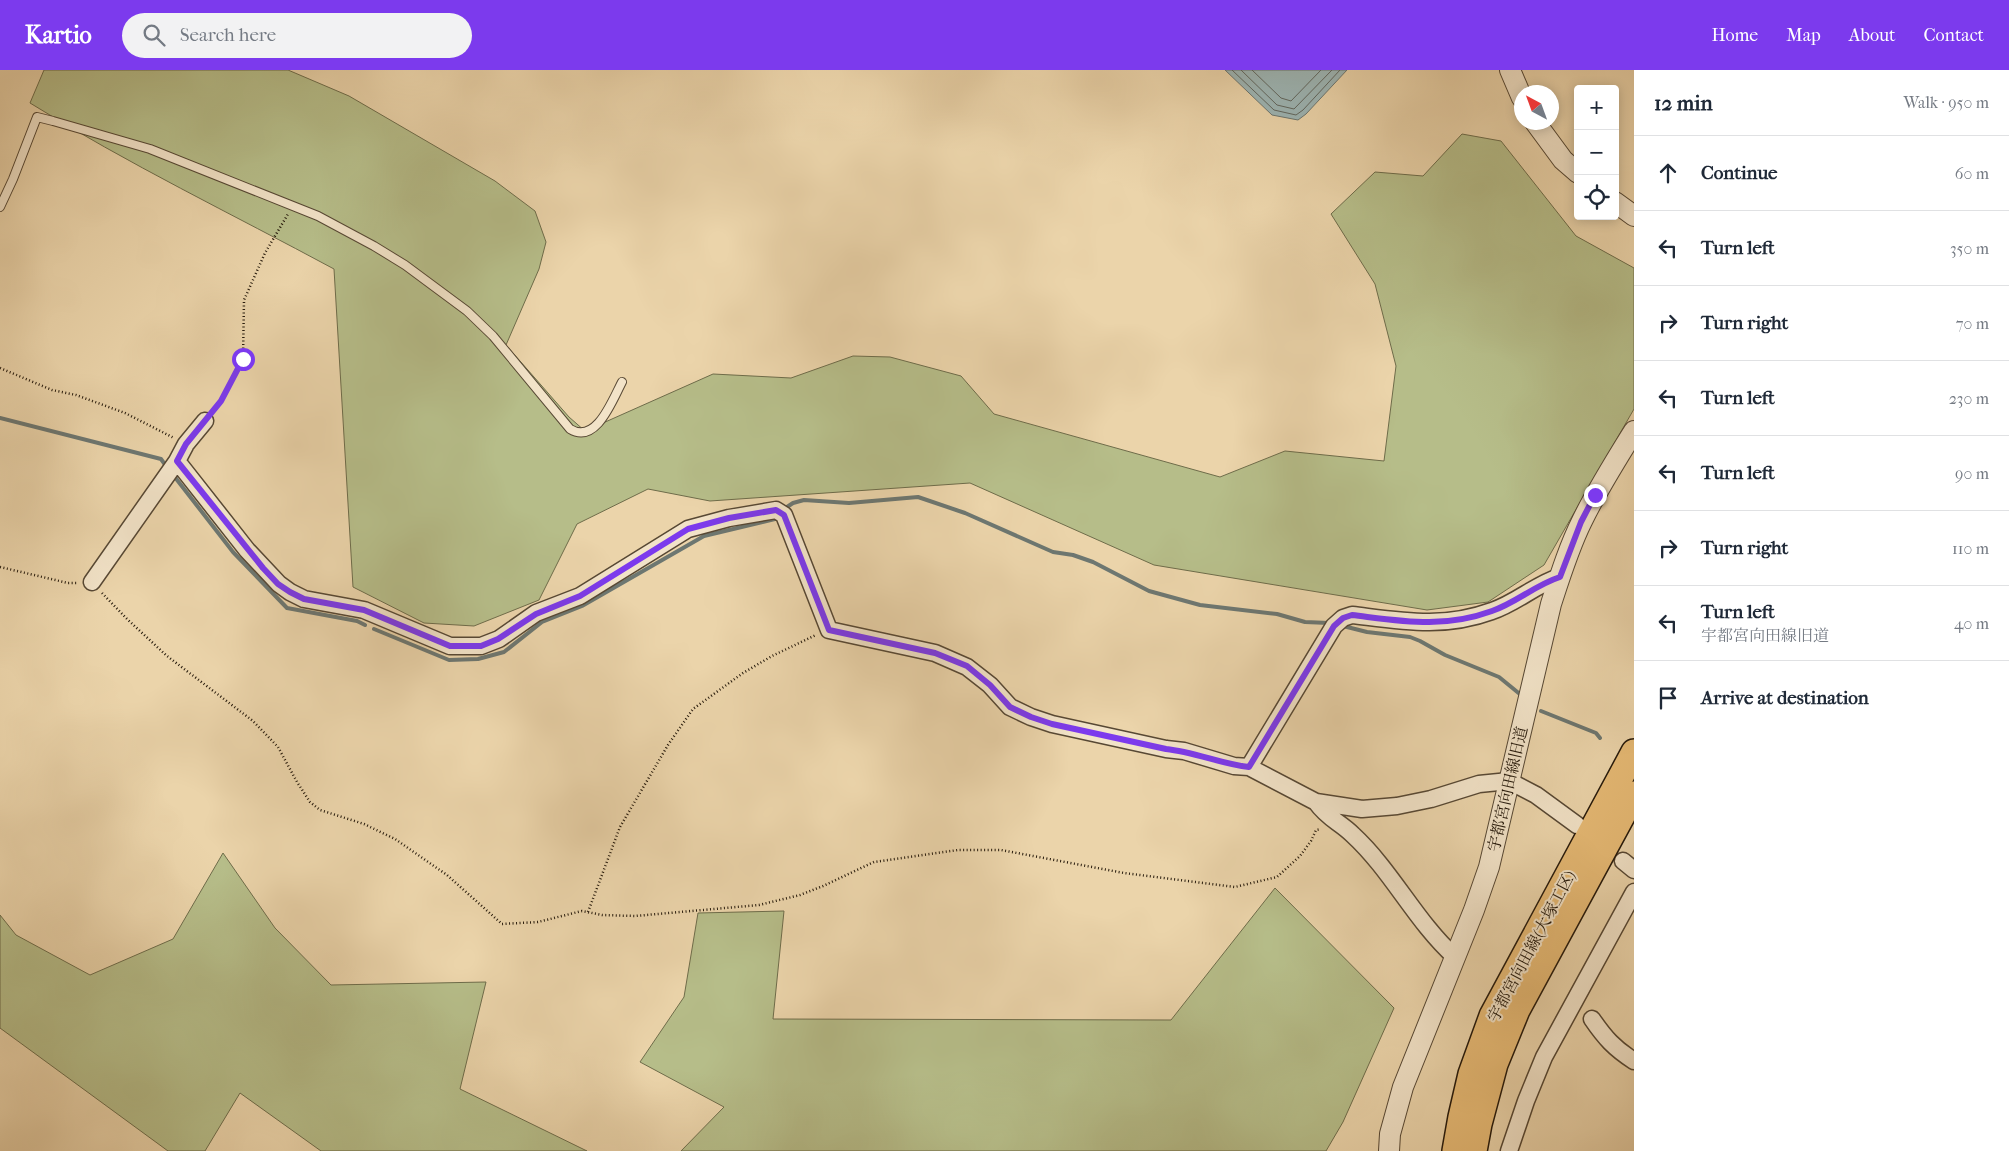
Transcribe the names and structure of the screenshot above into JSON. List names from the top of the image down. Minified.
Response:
{"streets":{"main road":["宇都宮向田線(大塚工区)"],"street":["宇都宮向田線旧道"]},"north":"top left","page":{"header":"Kartio","search":"Search here","nav":["Home","Map","About","Contact"],"heading":["12 min","Walk · 950 m"],"map_buttons":["+","−"],"list":[["Continue","60 m"],["Turn left","350 m"],["Turn right","70 m"],["Turn left","230 m"],["Turn left","90 m"],["Turn right","110 m"],["Turn left","宇都宮向田線旧道","40 m"],"Arrive at destination"]}}
